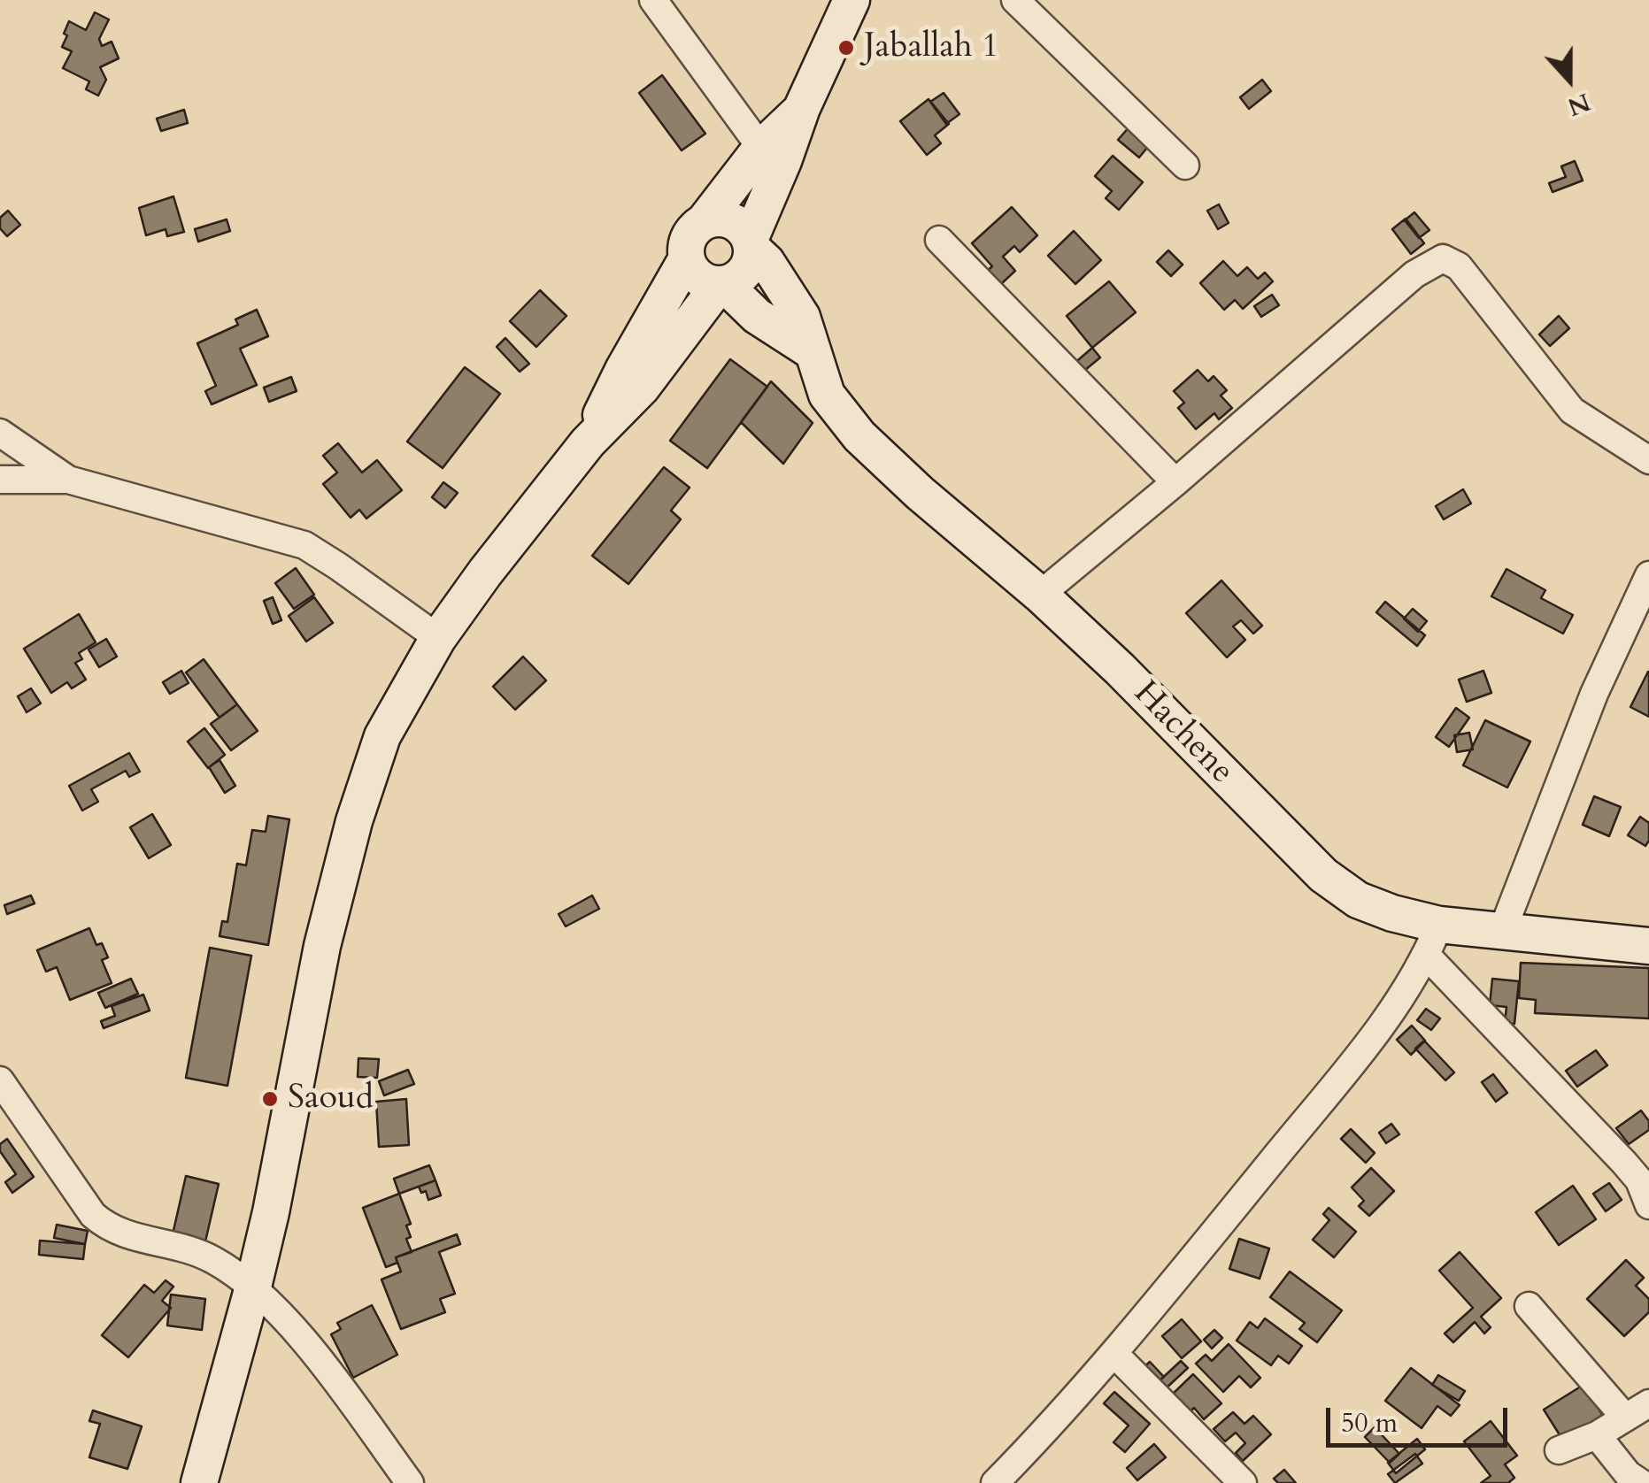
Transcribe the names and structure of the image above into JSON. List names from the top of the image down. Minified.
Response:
{"streets":{"main road":["Hachene"]},"places":["Jaballah 1","Saoud"],"scale_bar":"50 m","north":"bottom"}
